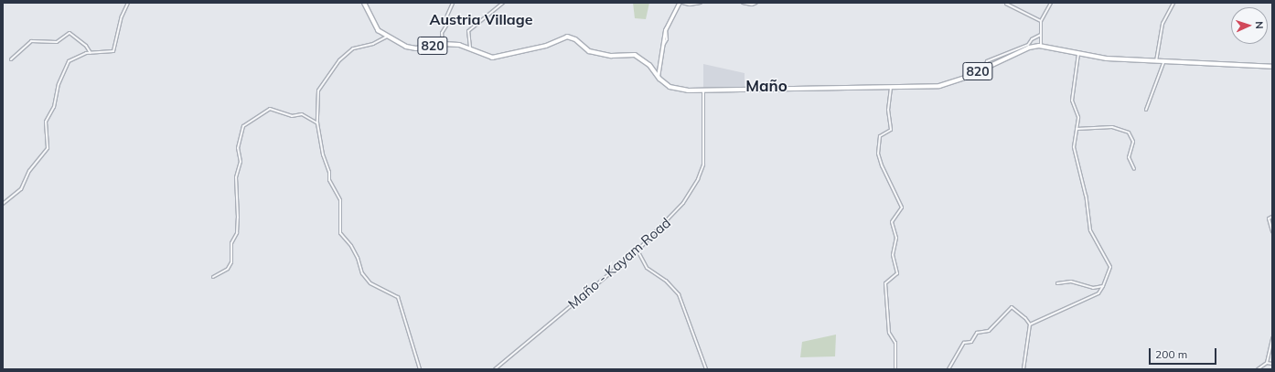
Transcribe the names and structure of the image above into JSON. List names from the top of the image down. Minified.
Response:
{"streets":{"highway":["820"],"street":["Maño - Kayam Road"]},"crossings":[["820","Maño - Kayam Road"]],"districts":["Austria Village","Maño"],"scale_bar":"200 m","north":"right"}
